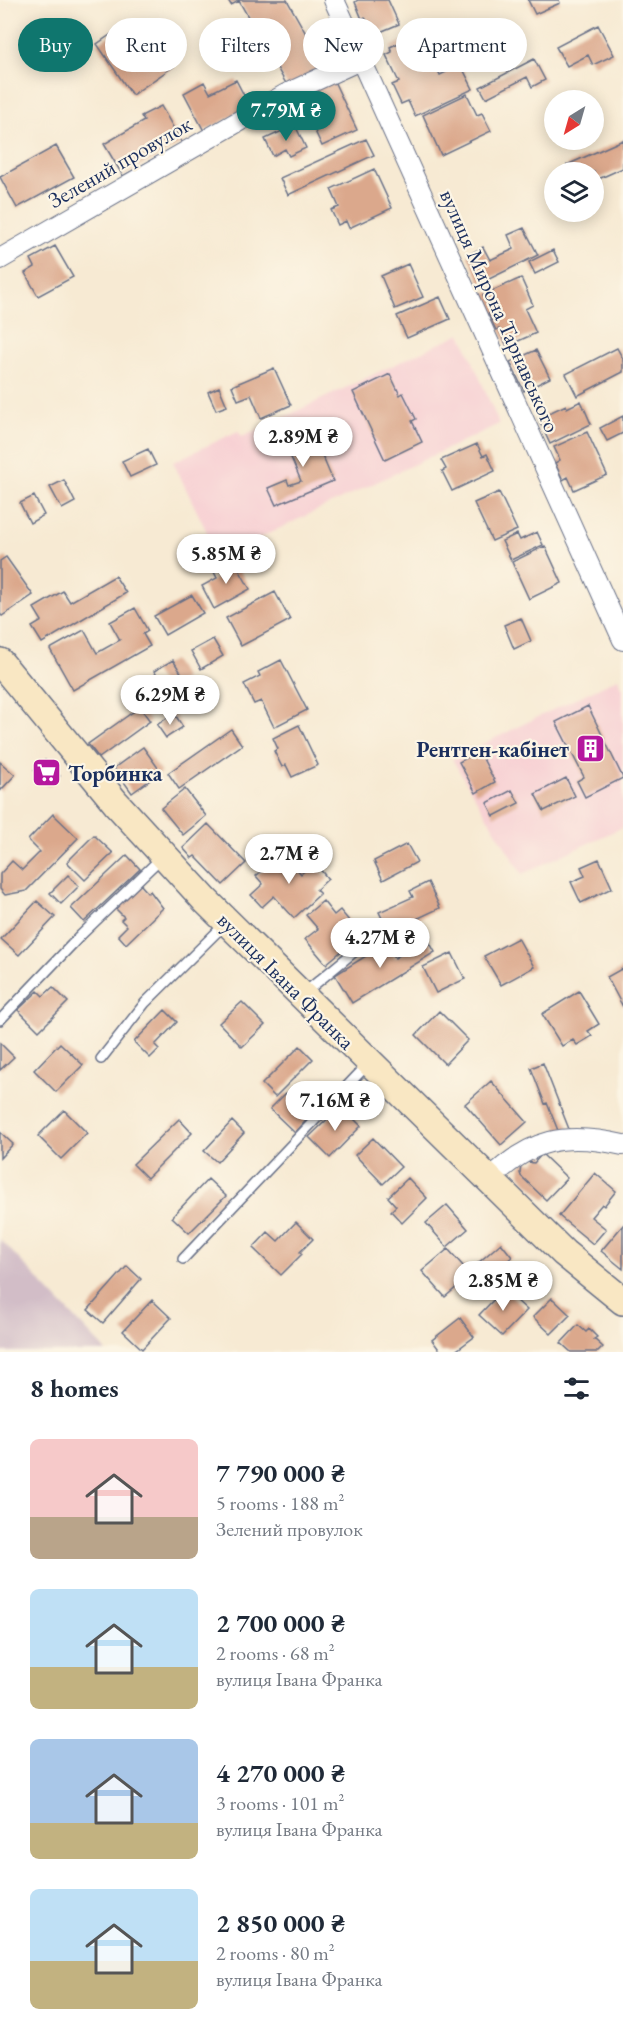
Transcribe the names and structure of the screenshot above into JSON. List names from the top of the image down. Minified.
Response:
{"streets":{"main road":["вулиця Івана Франка"],"street":["Зелений провулок","вулиця Мирона Тарнавського"]},"places":{"building":["Рентген-кабінет"],"supermarket":["Торбинка"]},"north":"bottom left","page":{"chip":["Buy","Rent","Filters","New","Apartment"],"price":["7.79M ₴","2.89M ₴","5.85M ₴","6.29M ₴","2.7M ₴","4.27M ₴","7.16M ₴","2.85M ₴"],"heading":"8 homes","list":[{"name":"7 790 000 ₴","note":"5 rooms · 188 m² · Зелений провулок"},{"name":"2 700 000 ₴","note":"2 rooms · 68 m² · вулиця Івана Франка"},{"name":"4 270 000 ₴","note":"3 rooms · 101 m² · вулиця Івана Франка"},{"name":"2 850 000 ₴","note":"2 rooms · 80 m² · вулиця Івана Франка"}]}}
